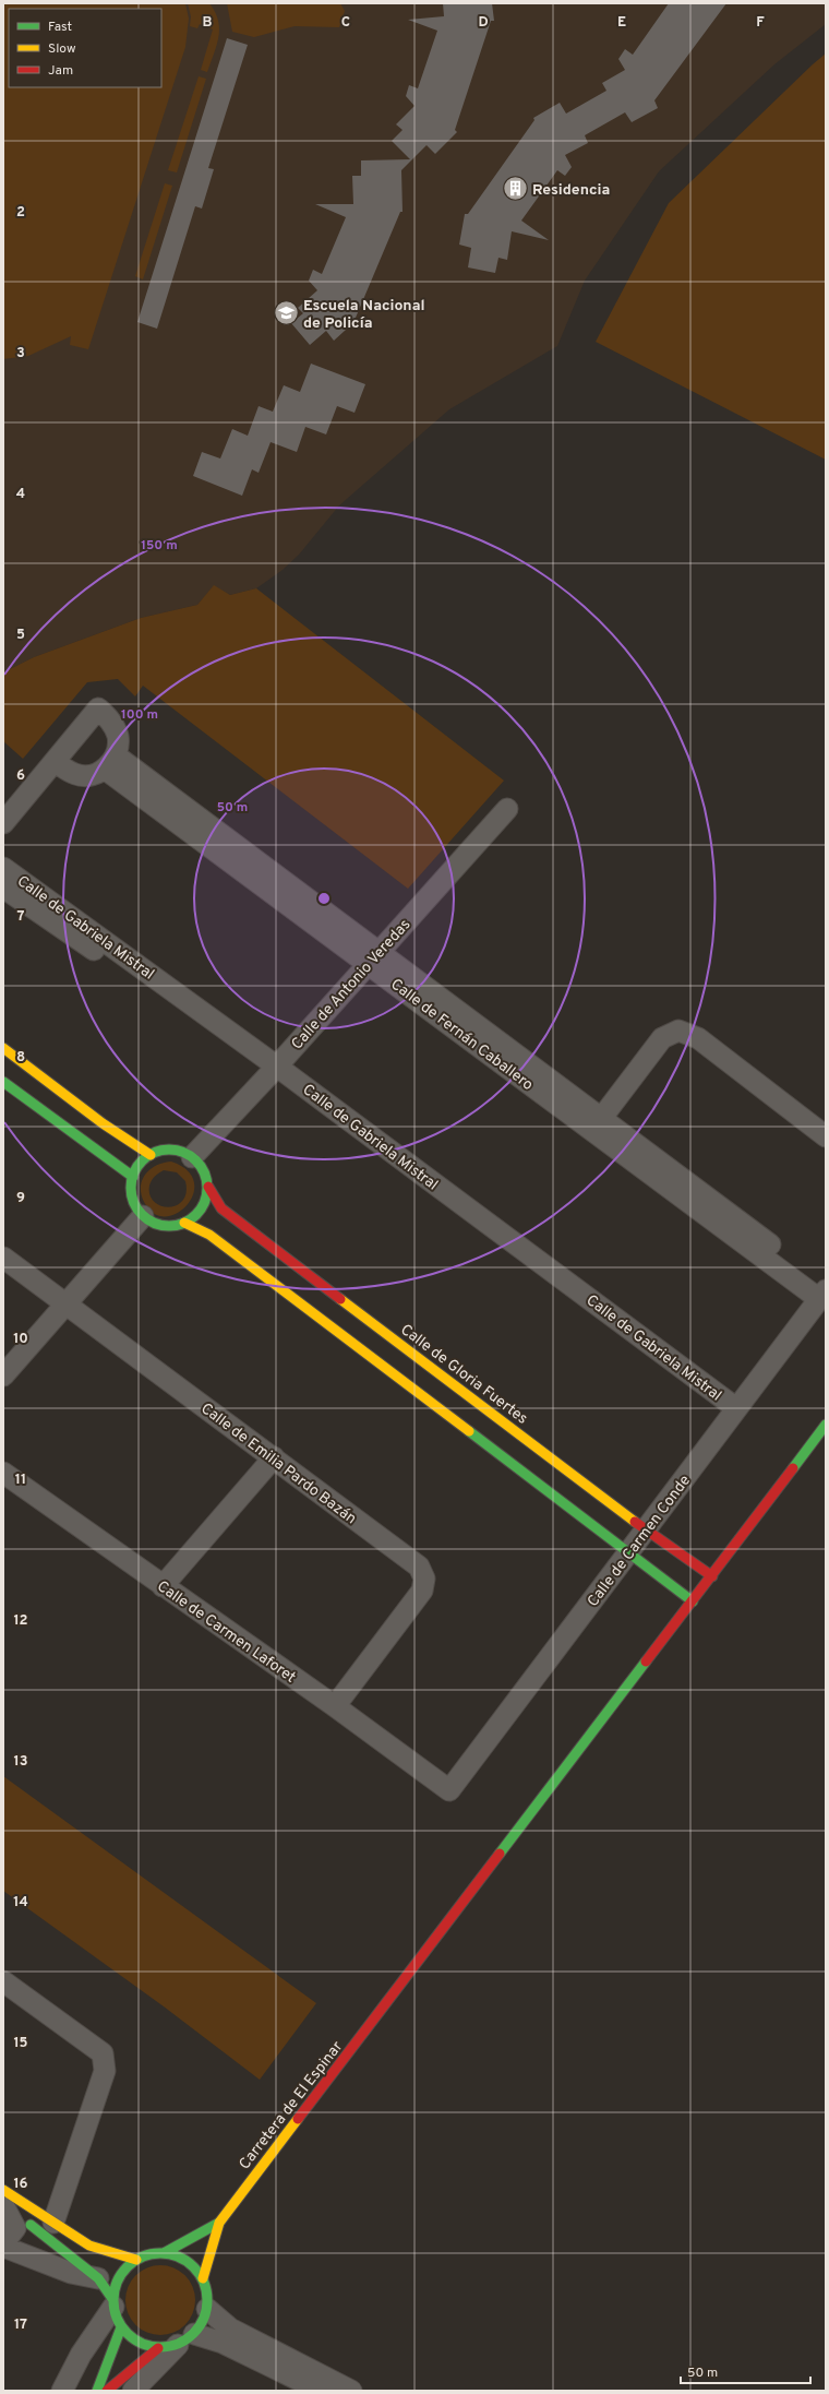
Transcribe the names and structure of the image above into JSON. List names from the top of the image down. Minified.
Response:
{"streets":{"street":["Calle de Gabriela Mistral","Calle de Antonio Veredas","Calle de Fernán Caballero","Calle de Gloria Fuertes","Calle de Emilia Pardo Bazán","Calle de Carmen Conde","Calle de Carmen Laforet","Carretera de El Espinar"]},"crossings":[["Calle de Gabriela Mistral","Calle de Antonio Veredas"],["Calle de Gabriela Mistral","Calle de Carmen Conde"],["Calle de Antonio Veredas","Calle de Fernán Caballero"],["Calle de Antonio Veredas","Calle de Gloria Fuertes"],["Calle de Fernán Caballero","Calle de Carmen Conde"],["Calle de Gloria Fuertes","Calle de Carmen Conde"],["Calle de Gloria Fuertes","Carretera de El Espinar"],["Calle de Emilia Pardo Bazán","Calle de Carmen Laforet"],["Calle de Carmen Conde","Calle de Carmen Laforet"]],"places":{"building":["Residencia"],"school or university":["Escuela Nacional de Policía"]},"legend":["Fast","Slow","Jam"],"scale_bar":"50 m","grid":{"columns":["B","C","D","E","F"],"rows":["2","3","4","5","6","7","8","9","10","11","12","13","14","15","16","17"]},"rings":["150 m","100 m","50 m"]}
